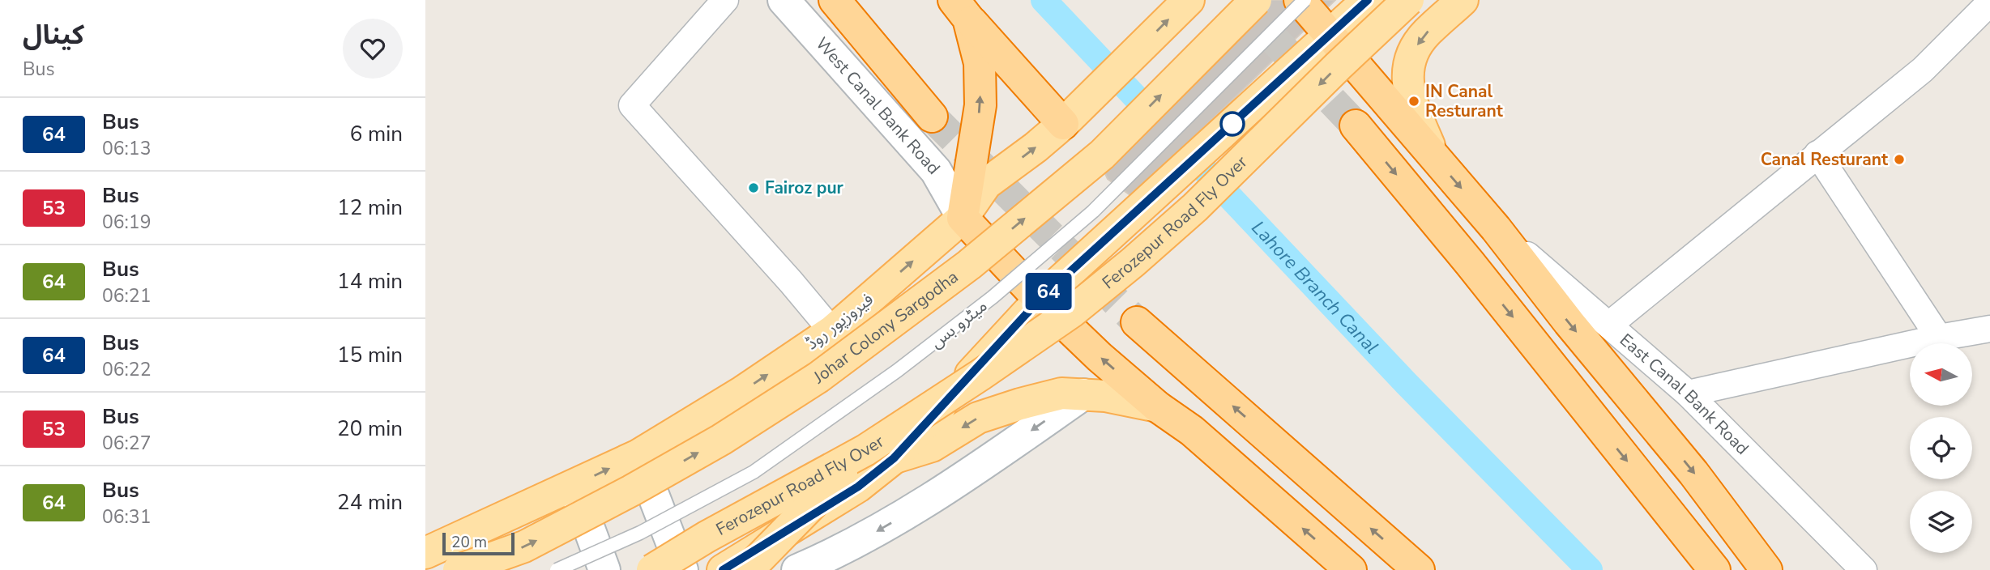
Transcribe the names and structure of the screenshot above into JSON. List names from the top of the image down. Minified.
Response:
{"streets":{"main road":["West Canal Bank Road","Ferozepur Road Fly Over","فیروزپور روڈ","Johar Colony Sargodha"],"street":["East Canal Bank Road"],"lane":["میٹرو بس"]},"crossings":[["West Canal Bank Road","فیروزپور روڈ"]],"water":["Lahore Branch Canal"],"places":["IN Canal Resturant","Canal Resturant","Fairoz pur"],"lines":["bus line 64"],"scale_bar":"20 m","north":"left","page":{"heading":["کینال","Bus"],"on_map":"64","list":[{"mark":"64","name":"Bus","note":"06:13","value":"6 min"},{"mark":"53","name":"Bus","note":"06:19","value":"12 min"},{"mark":"64","name":"Bus","note":"06:21","value":"14 min"},{"mark":"64","name":"Bus","note":"06:22","value":"15 min"},{"mark":"53","name":"Bus","note":"06:27","value":"20 min"},{"mark":"64","name":"Bus","note":"06:31","value":"24 min"}],"scale":"20 m"}}
